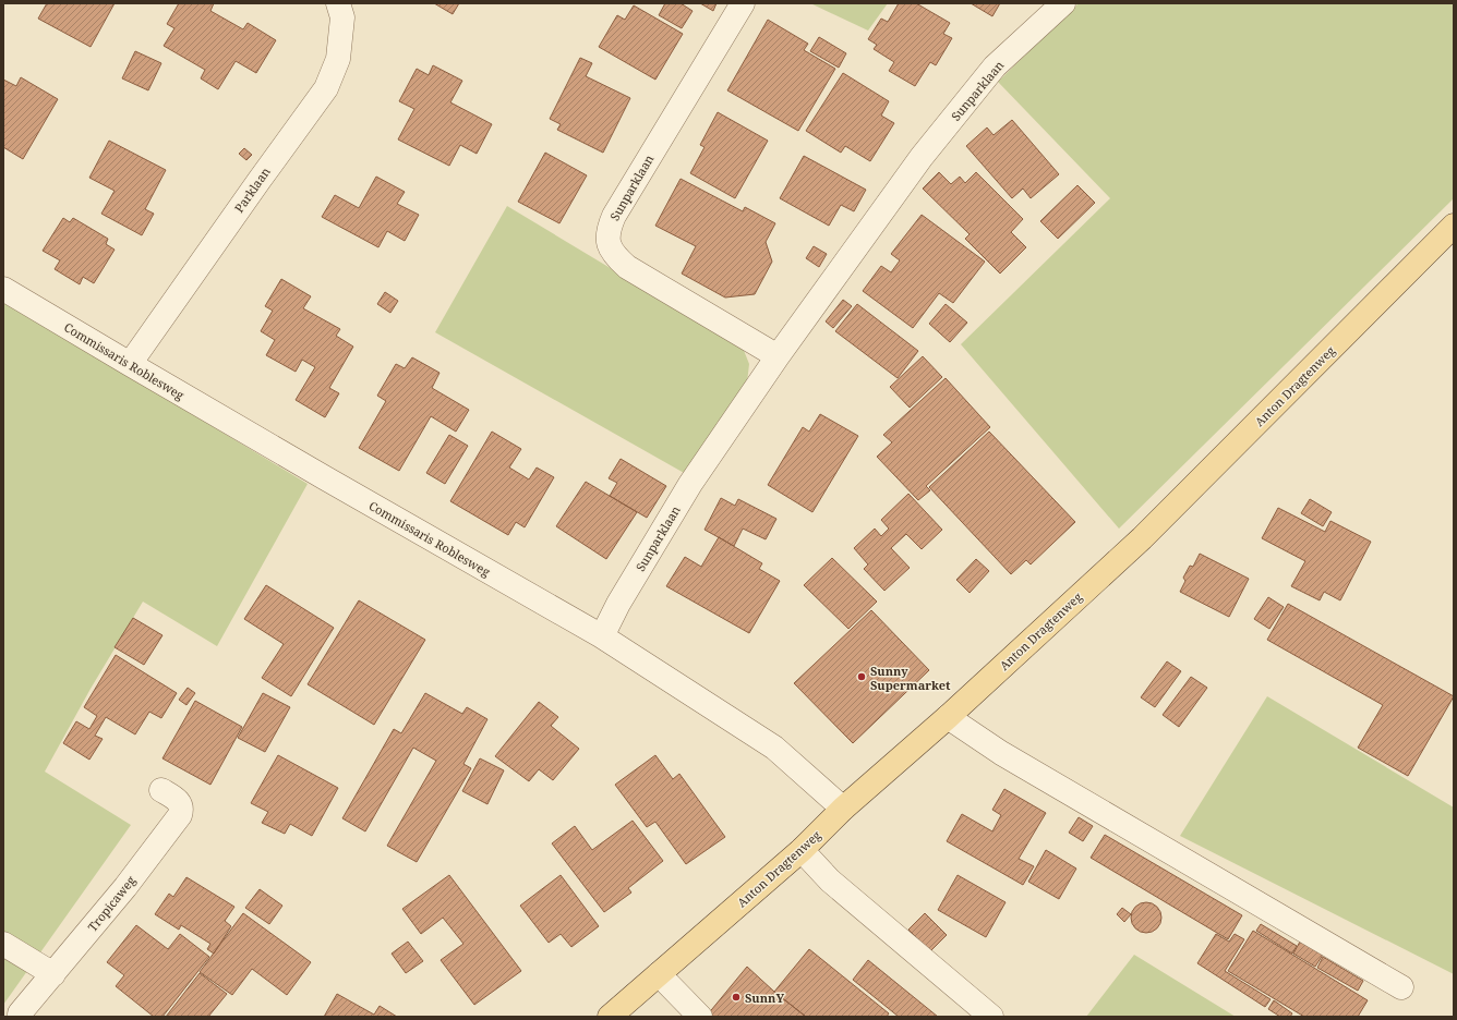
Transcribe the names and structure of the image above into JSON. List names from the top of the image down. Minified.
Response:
{"streets":{"main road":["Anton Dragtenweg"],"street":["Sunparklaan","Parklaan","Commissaris Roblesweg","Tropicaweg"]},"crossings":[["Sunparklaan","Commissaris Roblesweg"],["Parklaan","Commissaris Roblesweg"],["Commissaris Roblesweg","Anton Dragtenweg"]],"places":["Sunny Supermarket","SunnY"]}
